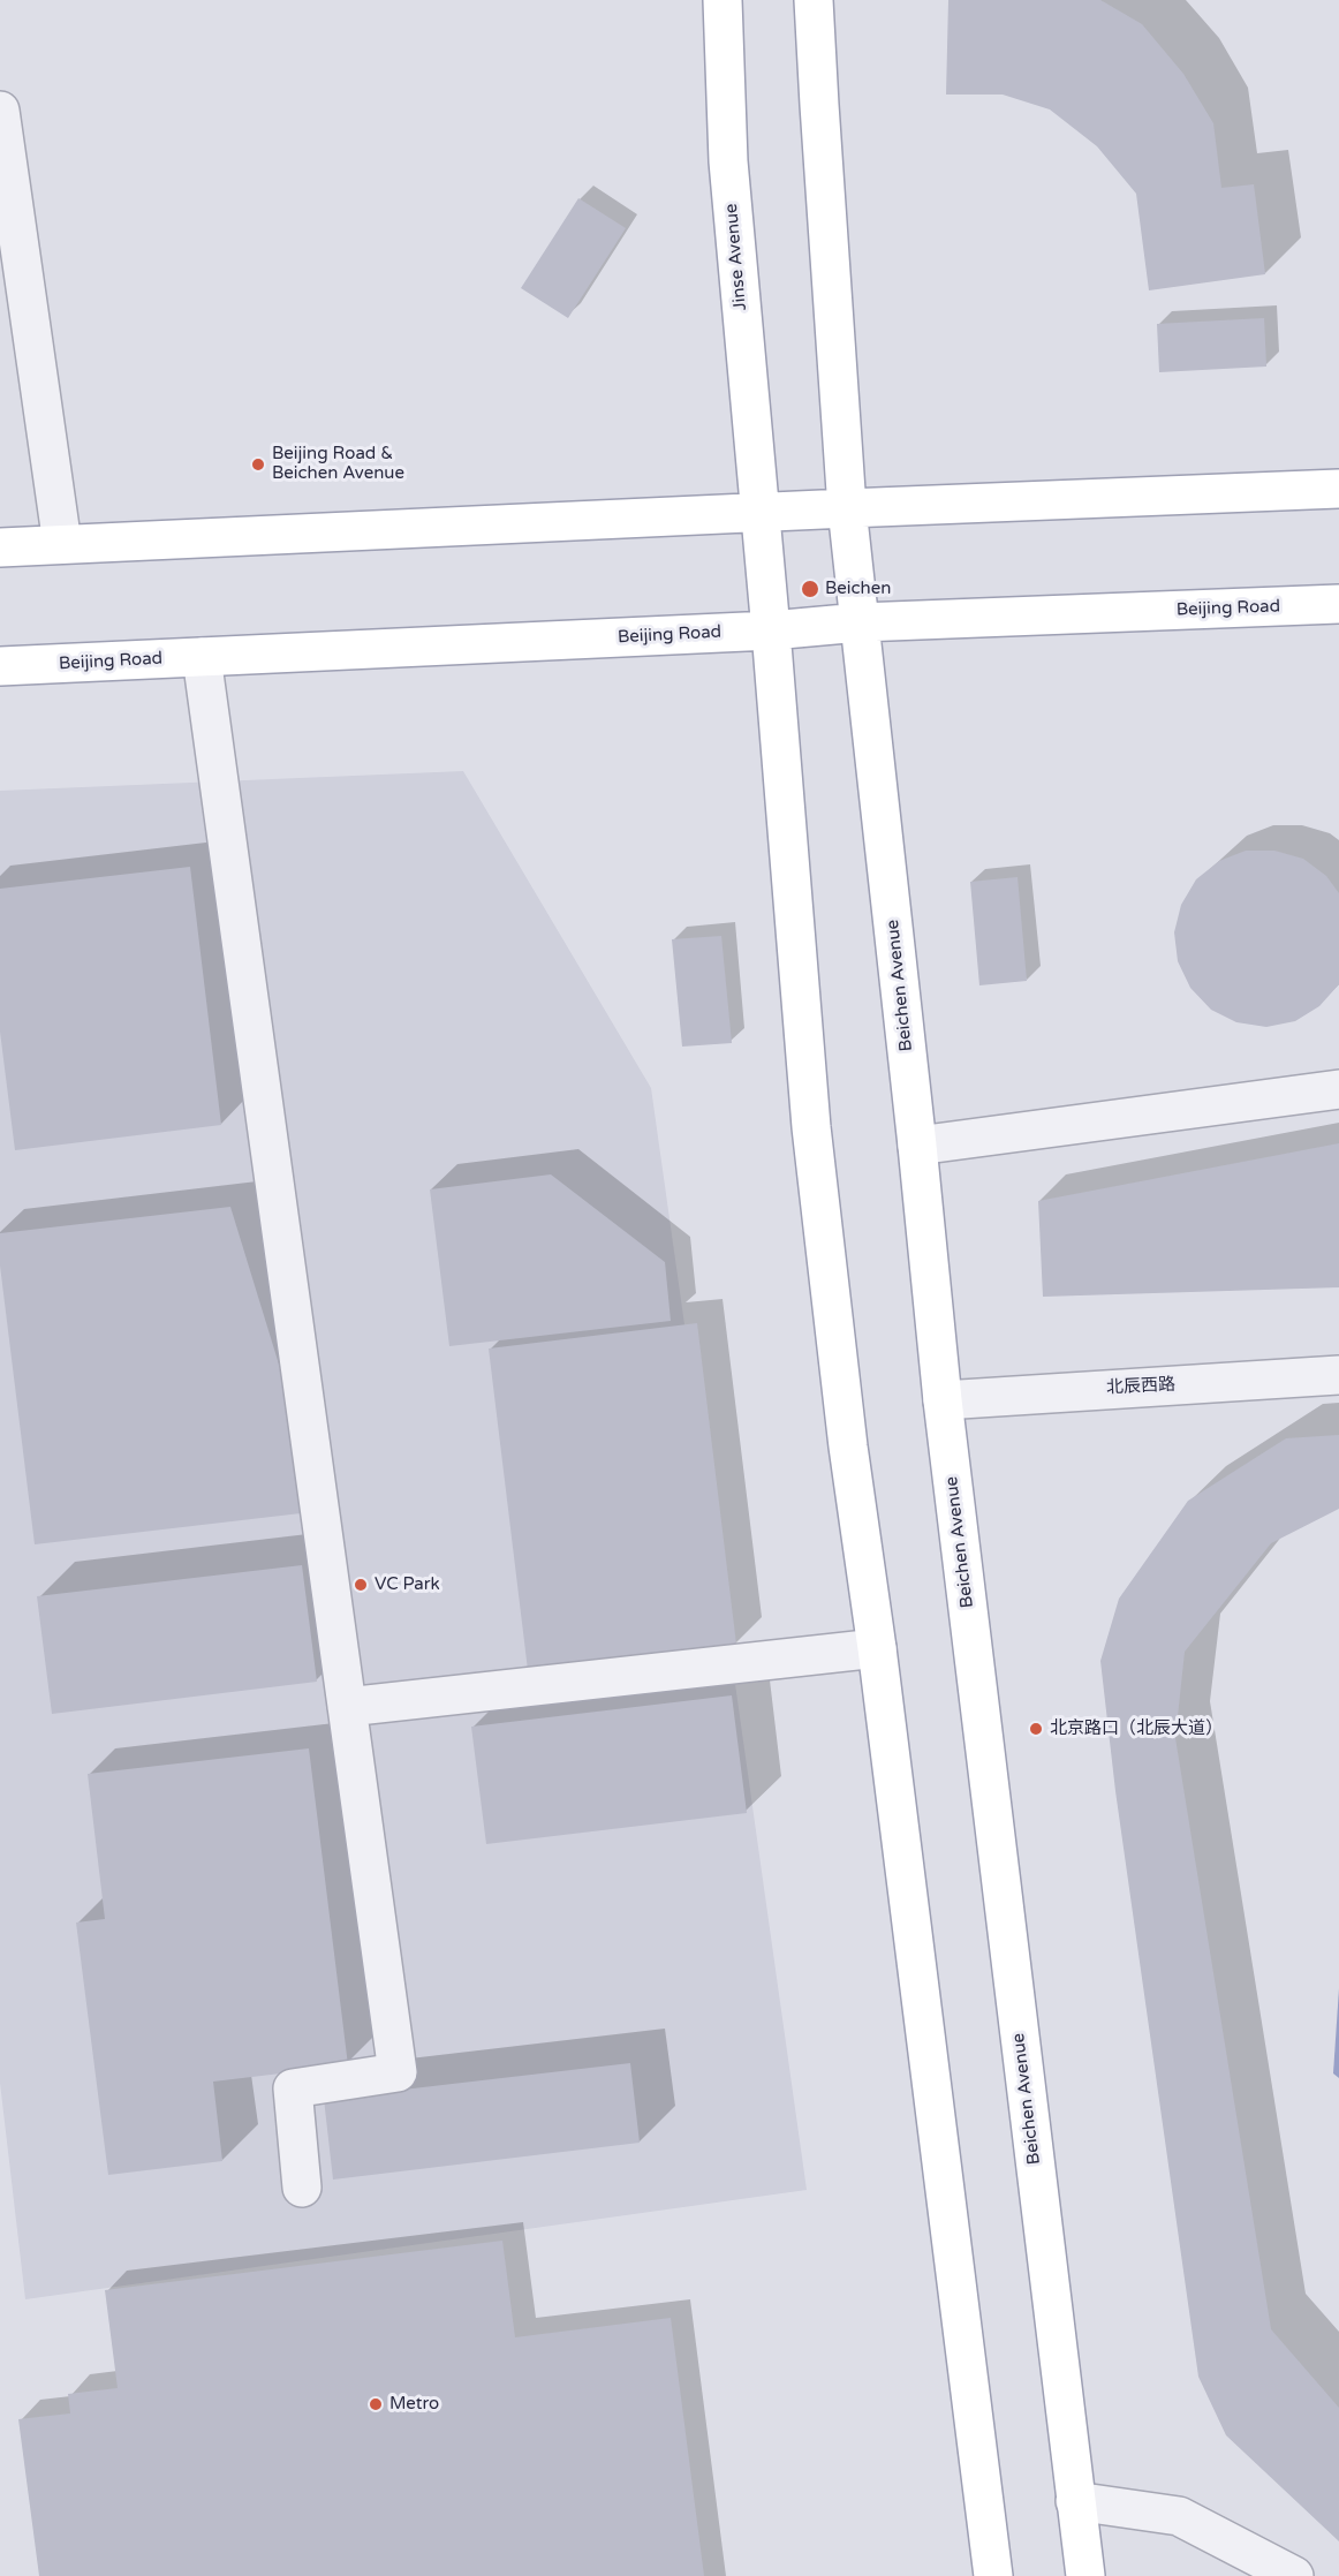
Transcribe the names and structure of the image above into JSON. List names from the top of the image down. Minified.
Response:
{"streets":{"main road":["Jinse Avenue","Beijing Road","Beichen Avenue"],"street":["北辰西路"]},"crossings":[["Beijing Road","Beichen Avenue"],["Beichen Avenue","北辰西路"]],"places":["Beijing Road & Beichen Avenue","Beichen","VC Park","北京路口（北辰大道）","Metro"]}
